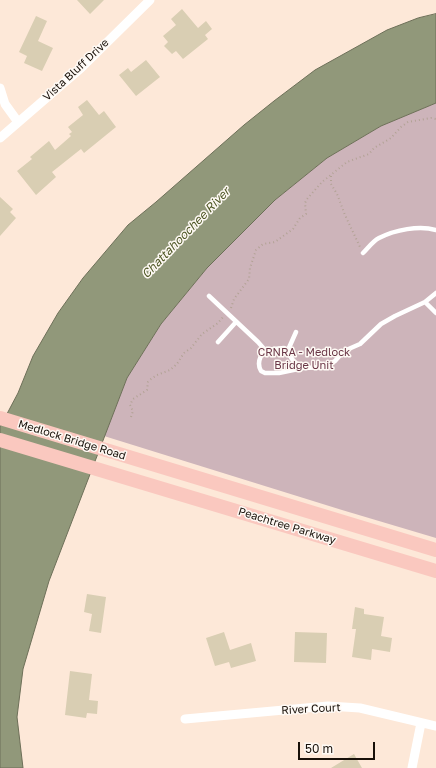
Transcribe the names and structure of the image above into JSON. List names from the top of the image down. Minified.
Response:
{"streets":{"highway":["Medlock Bridge Road","Peachtree Parkway"],"street":["Vista Bluff Drive","River Court"]},"crossings":[["Medlock Bridge Road","Peachtree Parkway"]],"water":["Chattahoochee River"],"parks":["CRNRA - Medlock Bridge Unit"],"scale_bar":"50 m"}
